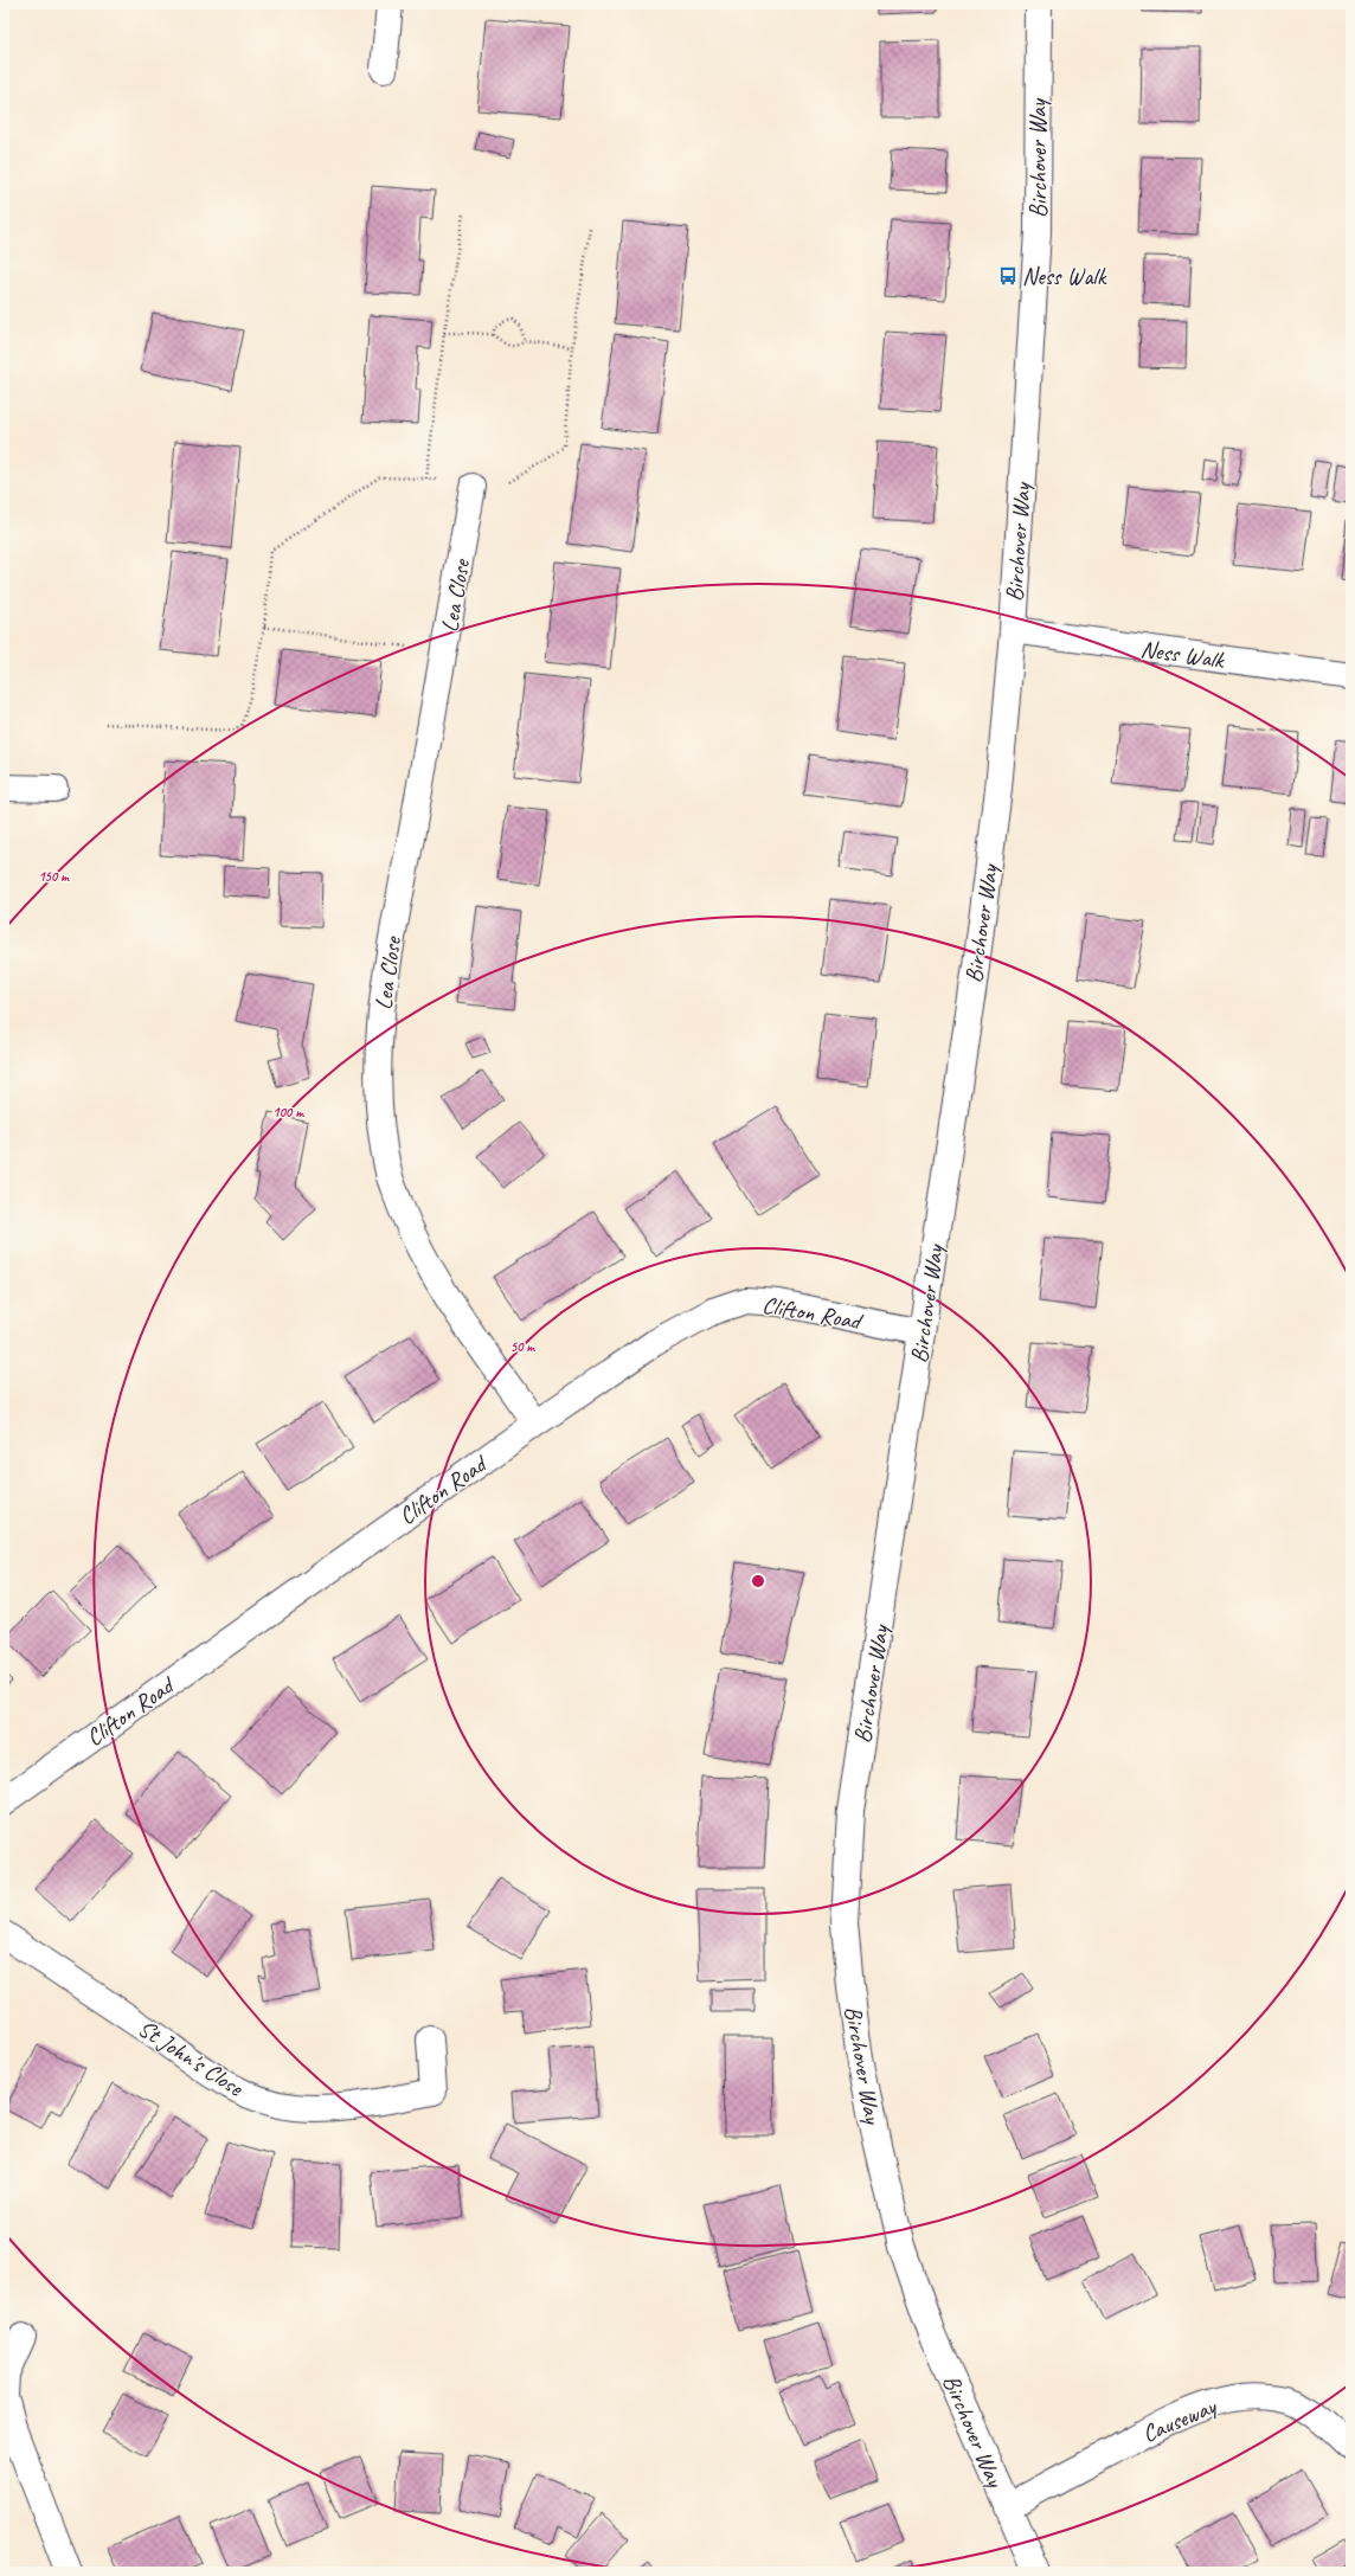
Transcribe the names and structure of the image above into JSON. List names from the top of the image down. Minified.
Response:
{"streets":{"street":["Birchover Way","Lea Close","Ness Walk","Clifton Road","St John's Close","Causeway"]},"crossings":[["Birchover Way","Ness Walk"],["Birchover Way","Clifton Road"],["Birchover Way","Causeway"],["Lea Close","Clifton Road"]],"places":{"bus stop":["Ness Walk"]},"rings":["150 m","100 m","50 m"]}
